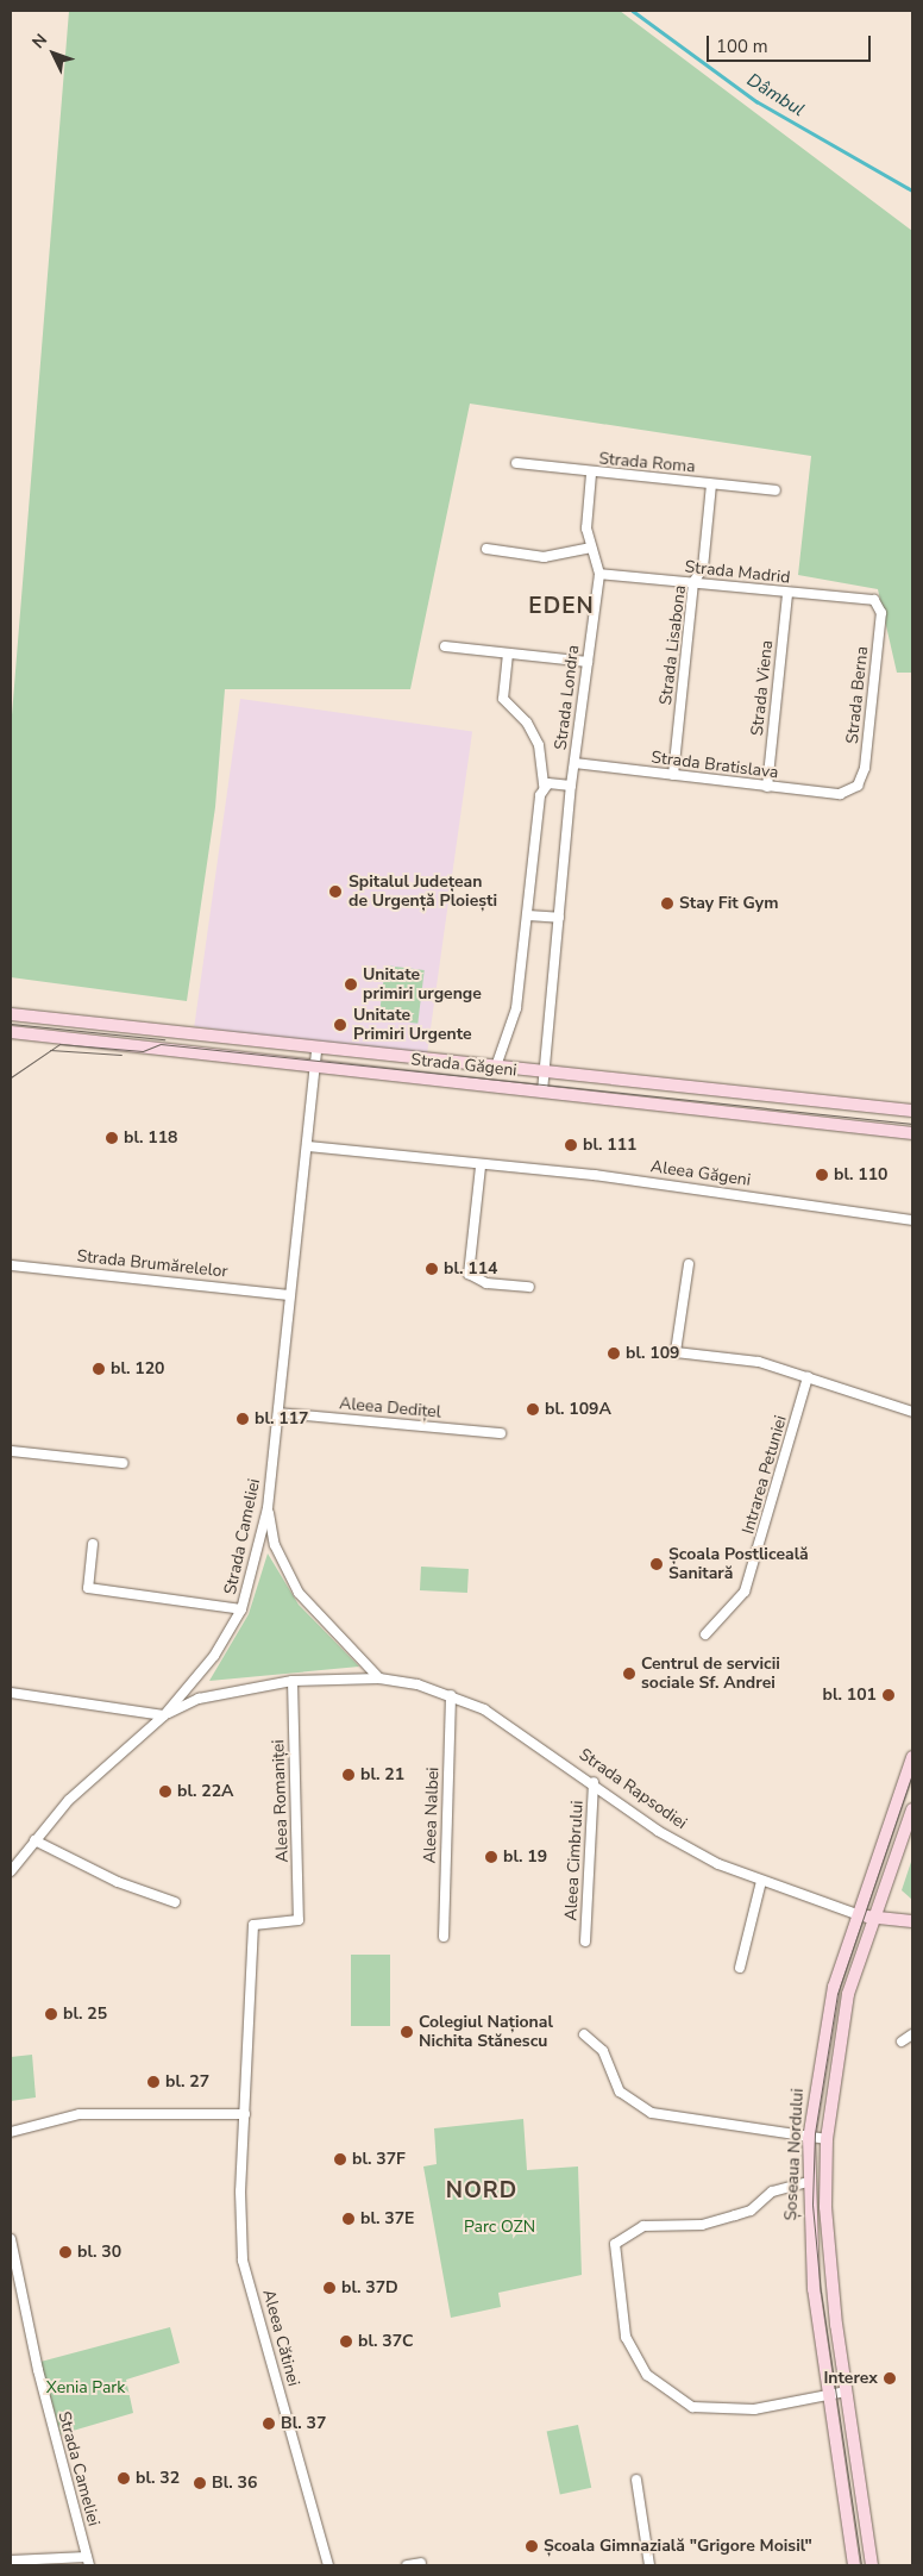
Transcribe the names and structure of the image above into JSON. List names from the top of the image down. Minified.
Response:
{"streets":{"main road":["Strada Găgeni","Strada Rapsodiei","Șoseaua Nordului"],"street":["Strada Roma","Strada Madrid","Strada Lisabona","Strada Viena","Strada Berna","Strada Londra","Strada Bratislava","Aleea Găgeni","Strada Brumărelelor","Aleea Dedițel","Intrarea Petuniei","Strada Cameliei","Aleea Romaniței","Aleea Nalbei","Aleea Cimbrului","Aleea Cătinei"]},"crossings":[["Strada Roma","Strada Lisabona"],["Strada Roma","Strada Londra"],["Strada Madrid","Strada Lisabona"],["Strada Madrid","Strada Viena"],["Strada Madrid","Strada Berna"],["Strada Madrid","Strada Londra"],["Strada Lisabona","Strada Bratislava"],["Strada Viena","Strada Bratislava"],["Strada Berna","Strada Bratislava"],["Strada Londra","Strada Bratislava"],["Strada Londra","Strada Găgeni"],["Strada Găgeni","Strada Cameliei"],["Aleea Găgeni","Strada Cameliei"],["Strada Brumărelelor","Strada Cameliei"],["Aleea Dedițel","Strada Cameliei"],["Strada Cameliei","Strada Rapsodiei"],["Strada Rapsodiei","Aleea Romaniței"],["Strada Rapsodiei","Aleea Nalbei"],["Strada Rapsodiei","Aleea Cimbrului"],["Strada Rapsodiei","Șoseaua Nordului"],["Aleea Romaniței","Aleea Cătinei"]],"districts":["EDEN","NORD"],"water":["Dâmbul"],"parks":["Parc OZN","Xenia Park"],"places":["Spitalul Județean de Urgență Ploiești","Stay Fit Gym","Unitate primiri urgenge","Unitate Primiri Urgente","bl. 118","bl. 111","bl. 110","bl. 114","bl. 109","bl. 120","bl. 109A","bl. 117","Școala Postliceală Sanitară","Centrul de servicii sociale Sf. Andrei","bl. 101","bl. 21","bl. 22A","bl. 19","bl. 25","Colegiul Național Nichita Stănescu","bl. 27","bl. 37F","bl. 37E","bl. 30","bl. 37D","bl. 37C","Interex","Bl. 37","bl. 32","Bl. 36","Școala Gimnazială \"Grigore Moisil\""],"scale_bar":"100 m","north":"top left"}
